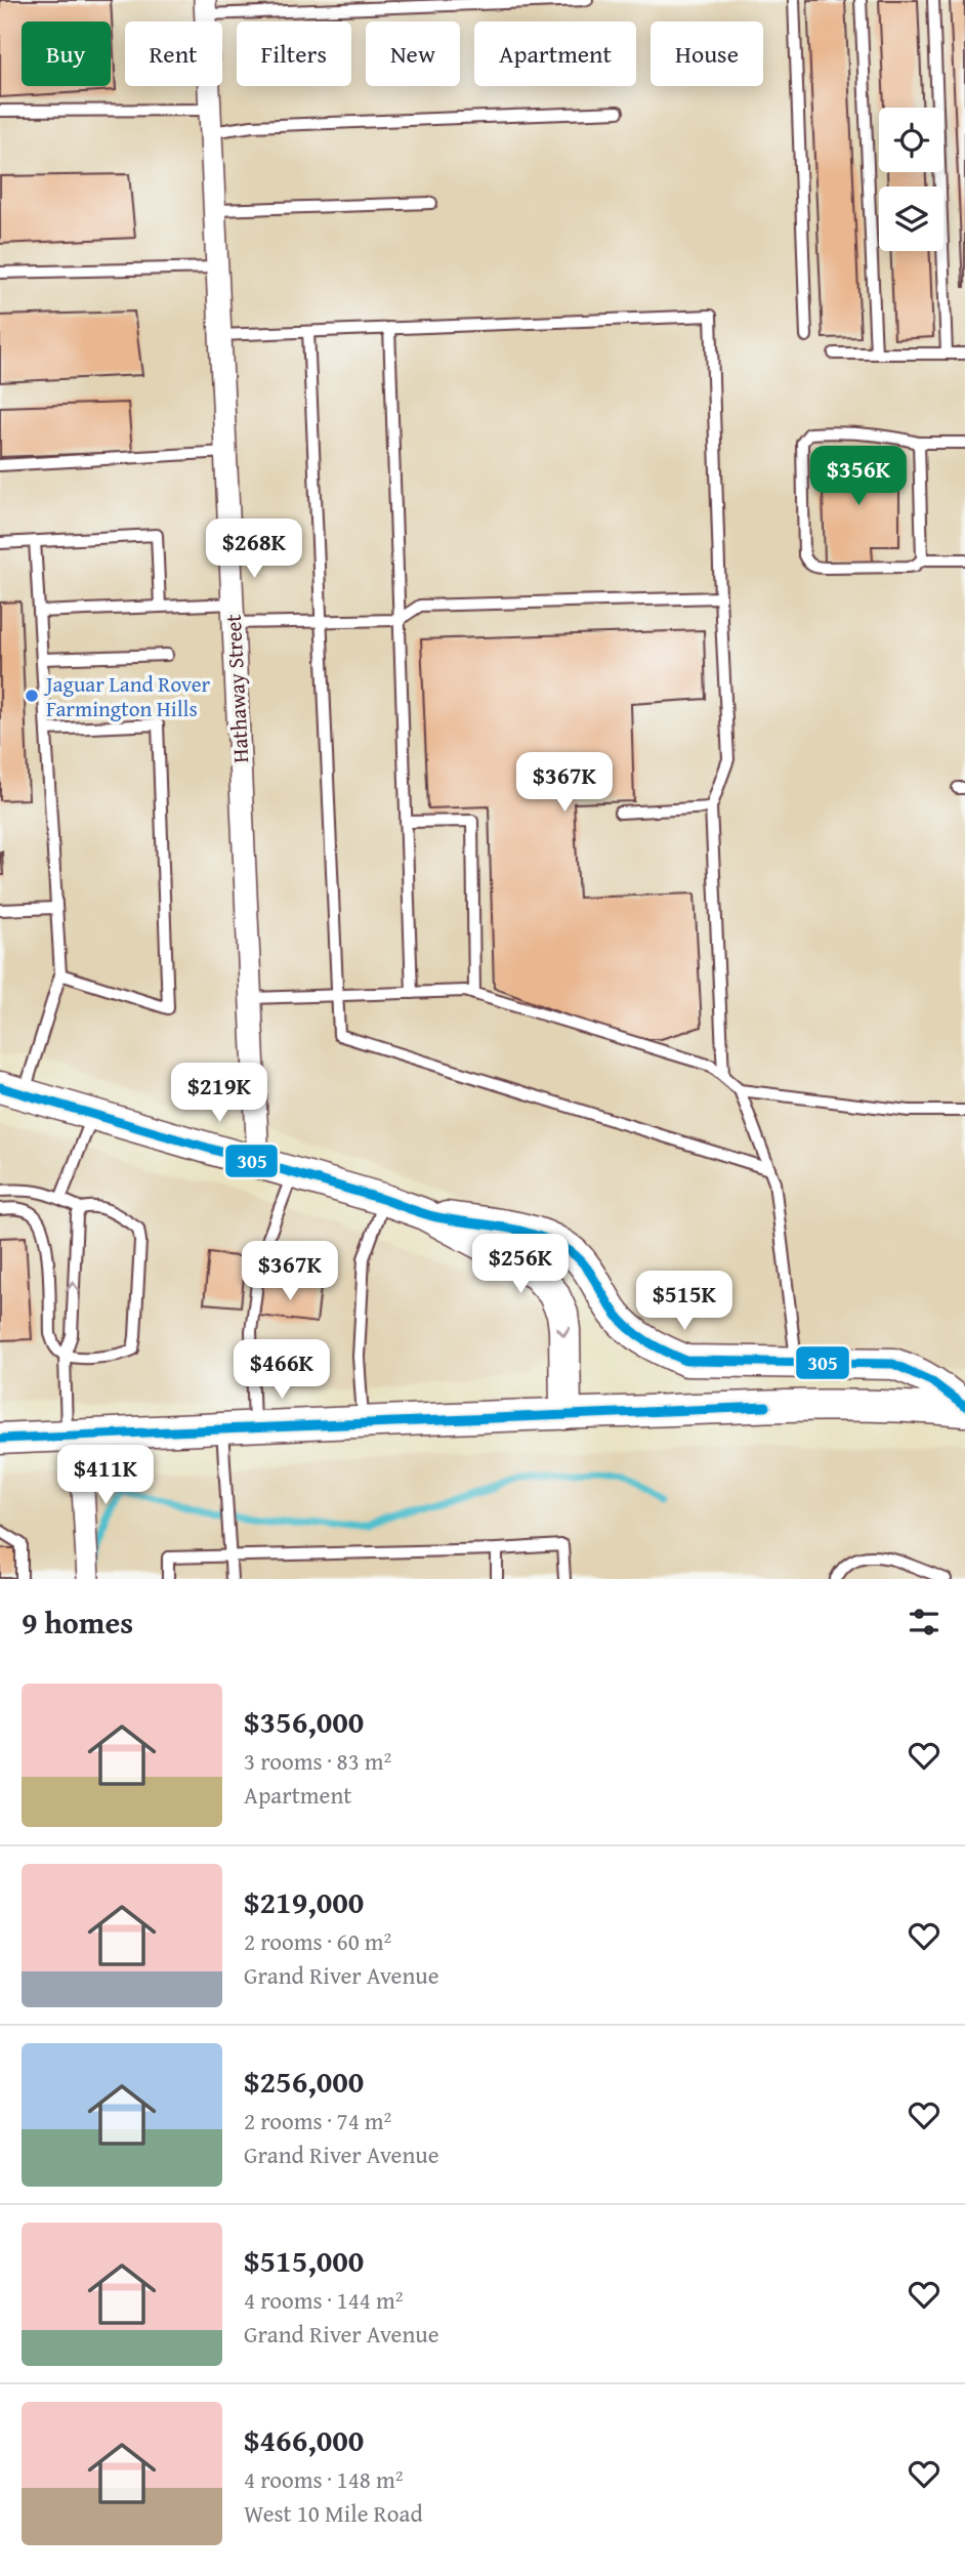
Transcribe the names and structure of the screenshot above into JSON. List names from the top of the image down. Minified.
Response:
{"streets":{"street":["Hathaway Street"]},"places":["Jaguar Land Rover Farmington Hills"],"lines":["transit line 305"],"page":{"chip":["Buy","Rent","Filters","New","Apartment","House"],"price":["$356K","$268K","$367K","$219K","$256K","$367K","$515K","$466K","$411K"],"heading":"9 homes","list":[{"name":"$356,000","note":"3 rooms · 83 m² · Apartment"},{"name":"$219,000","note":"2 rooms · 60 m² · Grand River Avenue"},{"name":"$256,000","note":"2 rooms · 74 m² · Grand River Avenue"},{"name":"$515,000","note":"4 rooms · 144 m² · Grand River Avenue"},{"name":"$466,000","note":"4 rooms · 148 m² · West 10 Mile Road"}]}}
